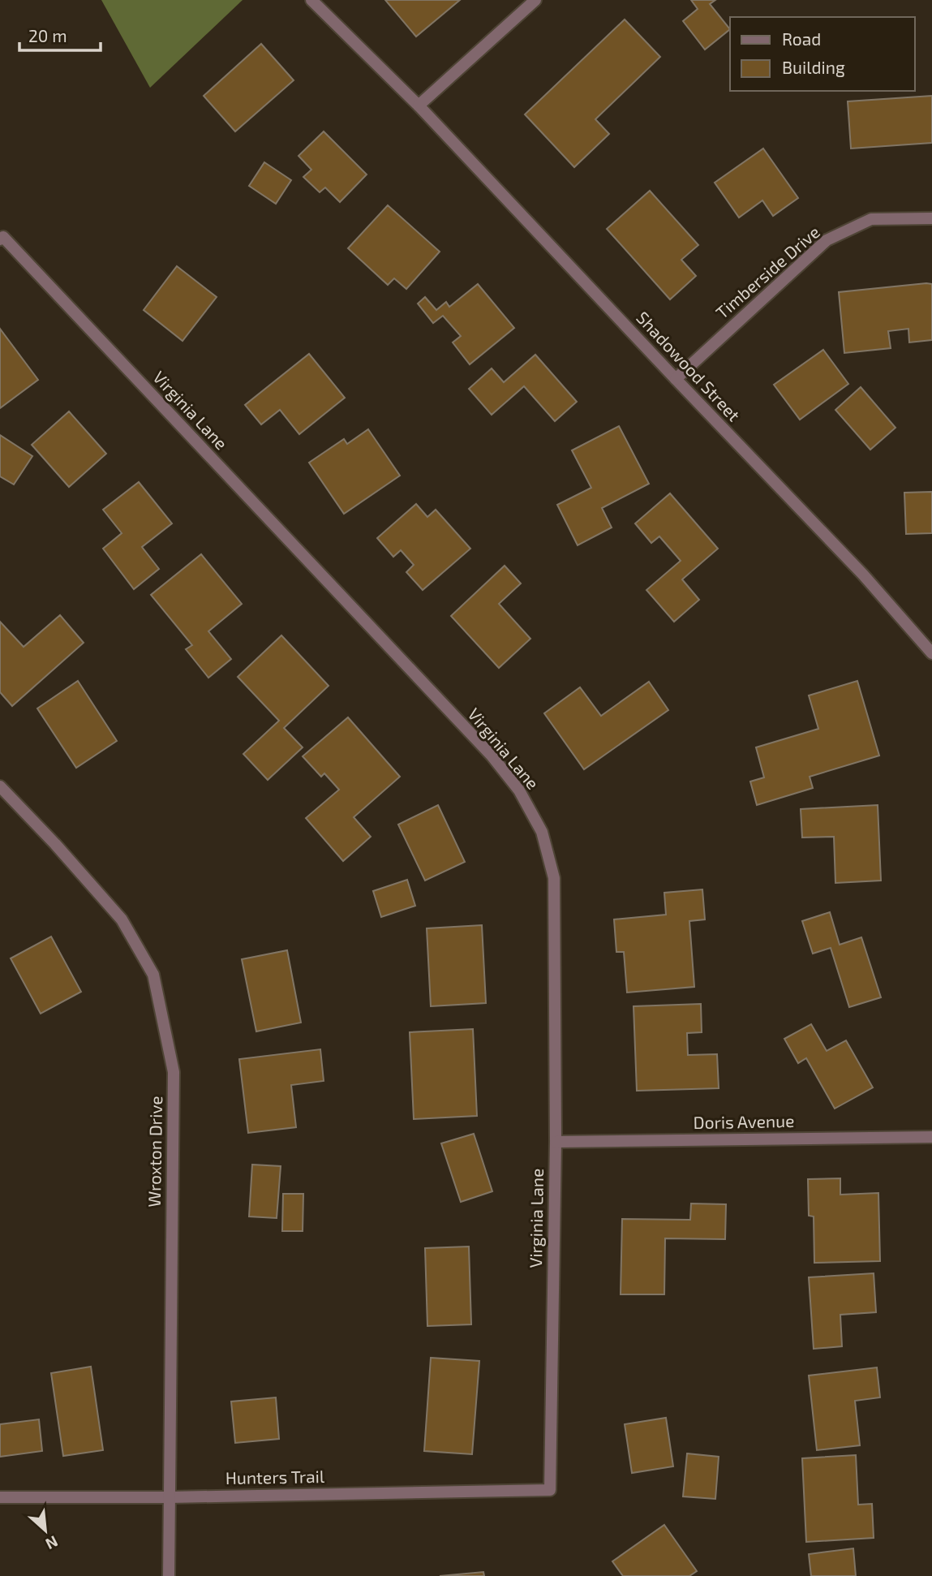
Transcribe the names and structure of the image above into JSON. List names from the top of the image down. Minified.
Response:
{"streets":{"street":["Timberside Drive","Shadowood Street","Virginia Lane","Doris Avenue","Wroxton Drive","Hunters Trail"]},"crossings":[["Timberside Drive","Shadowood Street"],["Virginia Lane","Doris Avenue"],["Virginia Lane","Hunters Trail"],["Wroxton Drive","Hunters Trail"]],"legend":["Road","Building"],"scale_bar":"20 m","north":"bottom right"}
